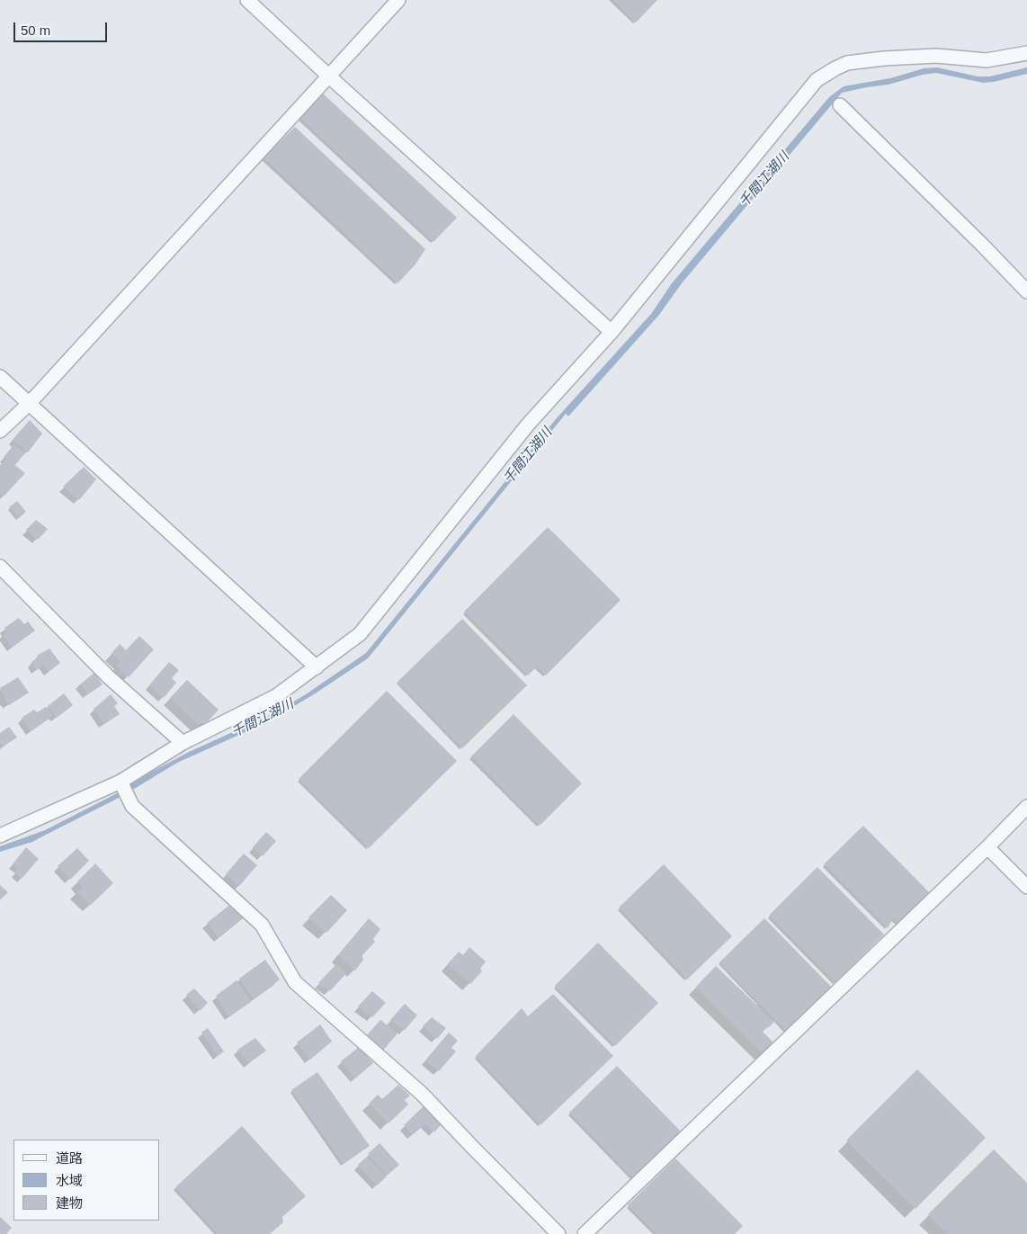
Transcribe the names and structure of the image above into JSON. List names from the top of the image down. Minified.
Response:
{"water":["千間江湖川"],"legend":["道路","水域","建物"],"scale_bar":"50 m"}
